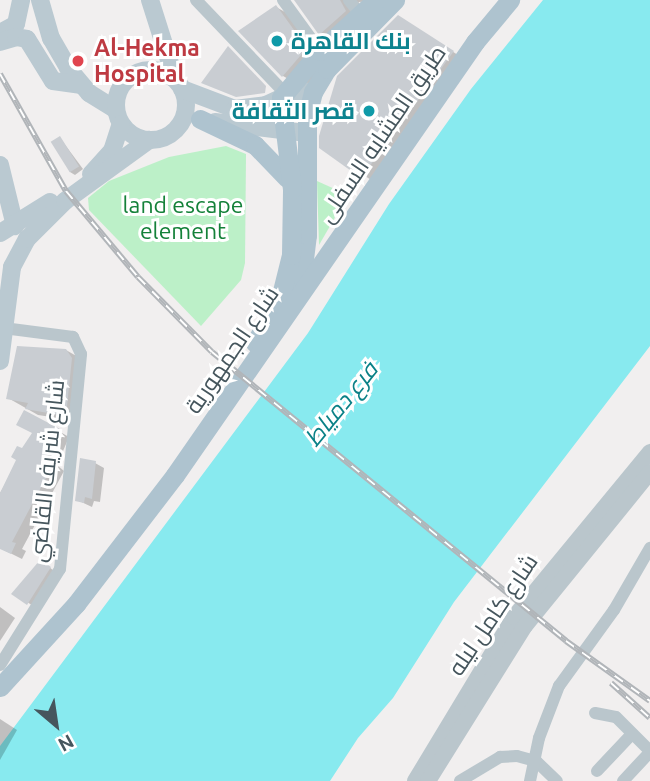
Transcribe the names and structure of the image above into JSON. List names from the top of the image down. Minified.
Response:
{"streets":{"main road":["طريق المشايه السفلى","شارع الجمهورية"],"street":["شارع شريف القاضي","شارع كامل ليله"]},"crossings":[["طريق المشايه السفلى","شارع الجمهورية"]],"water":["فرع دمياط"],"parks":["land escape element"],"places":["بنك القاهرة","Al-Hekma Hospital","قصر الثقافة"],"north":"bottom right"}
